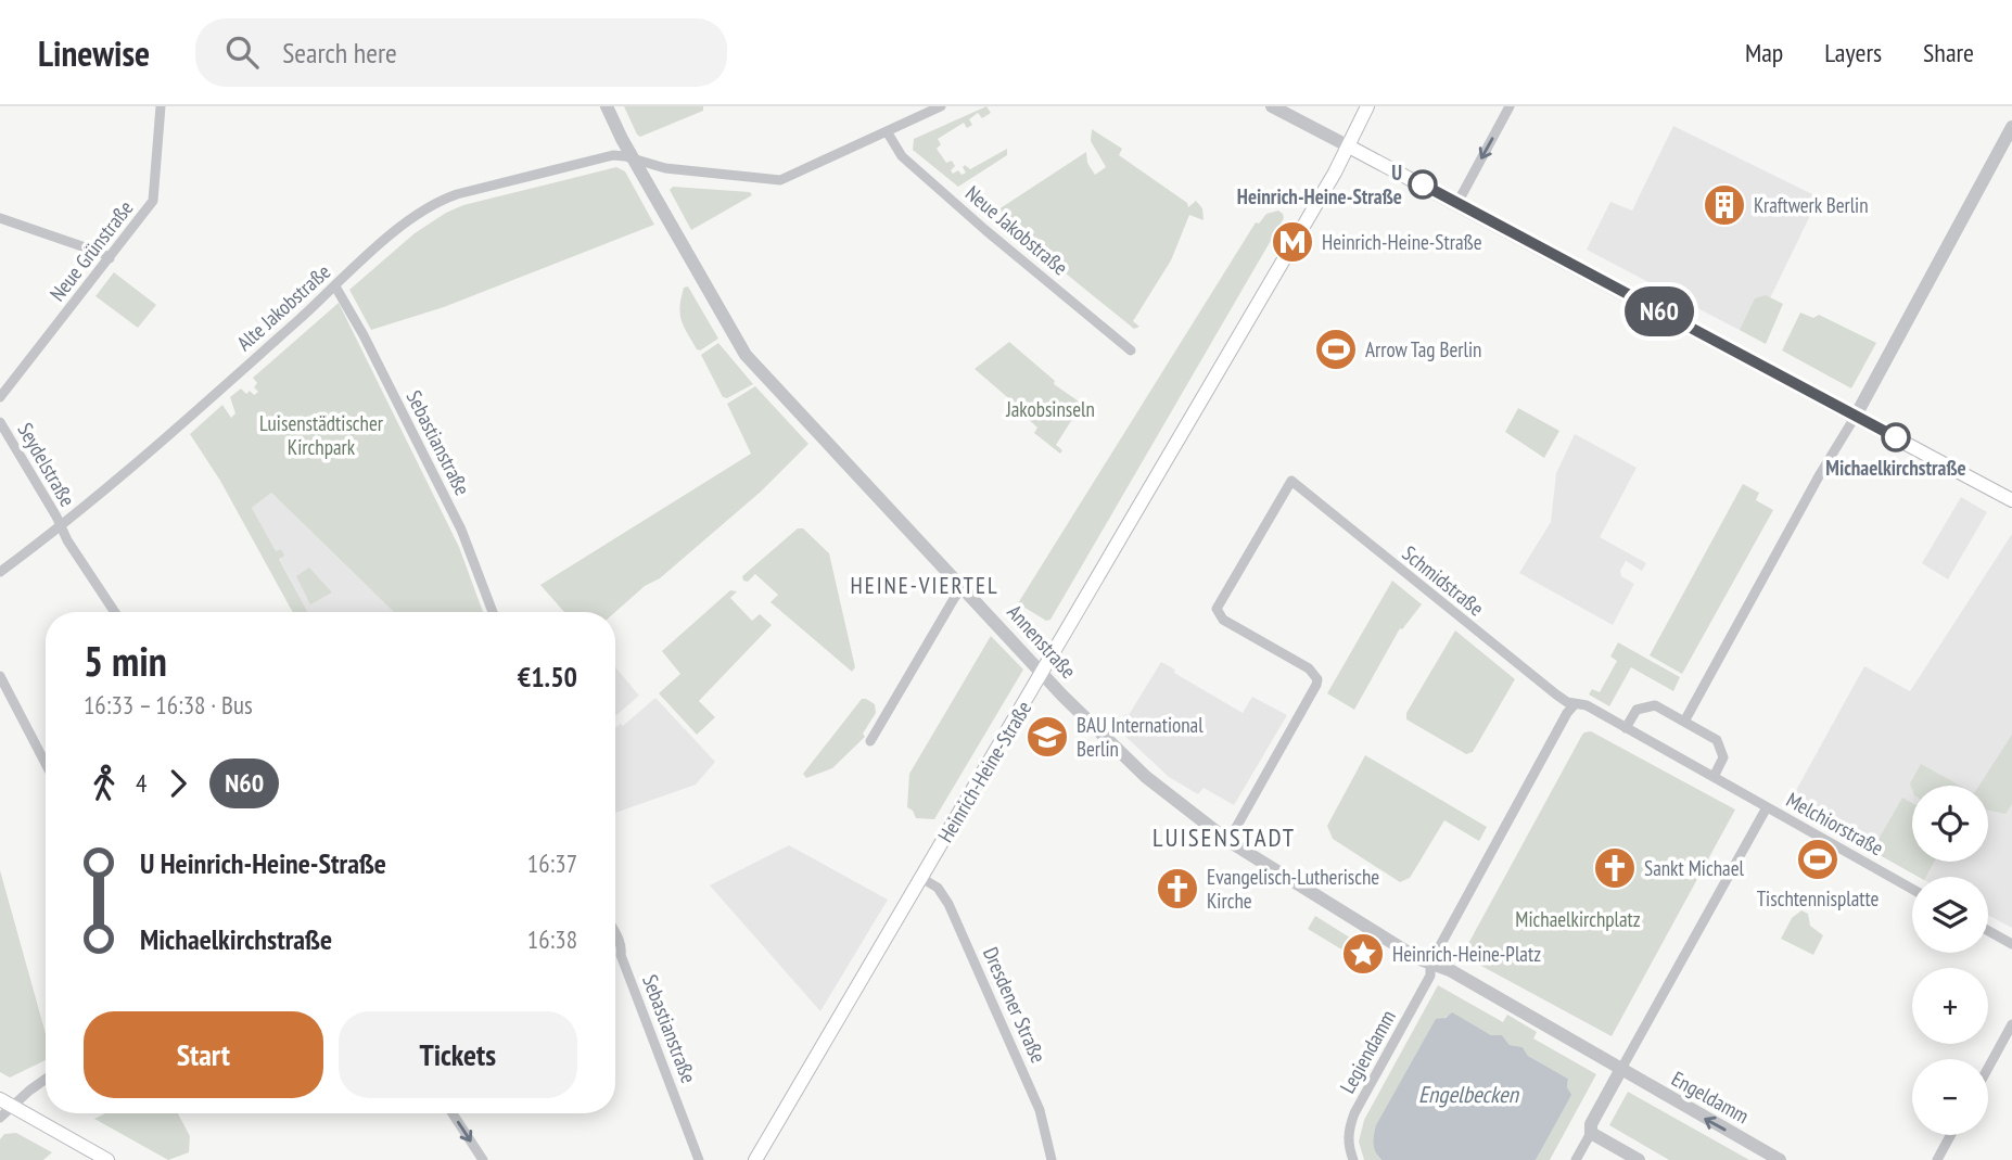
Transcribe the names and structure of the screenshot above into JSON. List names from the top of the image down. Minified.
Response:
{"streets":{"main road":["Heinrich-Heine-Straße"],"street":["Neue Jakobstraße","Neue Grünstraße","Alte Jakobstraße","Sebastianstraße","Seydelstraße","Schmidstraße","Annenstraße","Melchiorstraße","Dresdener Straße","Legiendamm","Engeldamm"]},"crossings":[["Alte Jakobstraße","Sebastianstraße"],["Alte Jakobstraße","Seydelstraße"],["Alte Jakobstraße","Annenstraße"],["Schmidstraße","Annenstraße"],["Annenstraße","Heinrich-Heine-Straße"],["Heinrich-Heine-Straße","Dresdener Straße"]],"districts":["HEINE-VIERTEL","LUISENSTADT"],"water":["Engelbecken"],"parks":["Jakobsinseln","Luisenstädtischer Kirchpark","Michaelkirchplatz"],"places":{"other":["U Heinrich-Heine-Straße","Michaelkirchstraße"],"building":["Kraftwerk Berlin"],"metro station":["Heinrich-Heine-Straße"],"sports":["Arrow Tag Berlin","Tischtennisplatte"],"school or university":["BAU International Berlin"],"church":["Sankt Michael","Evangelisch-Lutherische Kirche"],"place":["Heinrich-Heine-Platz"]},"lines":["bus line N60"],"page":{"header":"Linewise","search":"Search here","nav":["Map","Layers","Share"],"on_map":"N60","heading":["5 min","16:33 – 16:38 · Bus","€1.50"],"legs":["4","N60"],"map_buttons":["+","−"],"list":[{"name":"U Heinrich-Heine-Straße","value":"16:37"},{"name":"Michaelkirchstraße","value":"16:38"}],"buttons":["Start","Tickets"]}}
